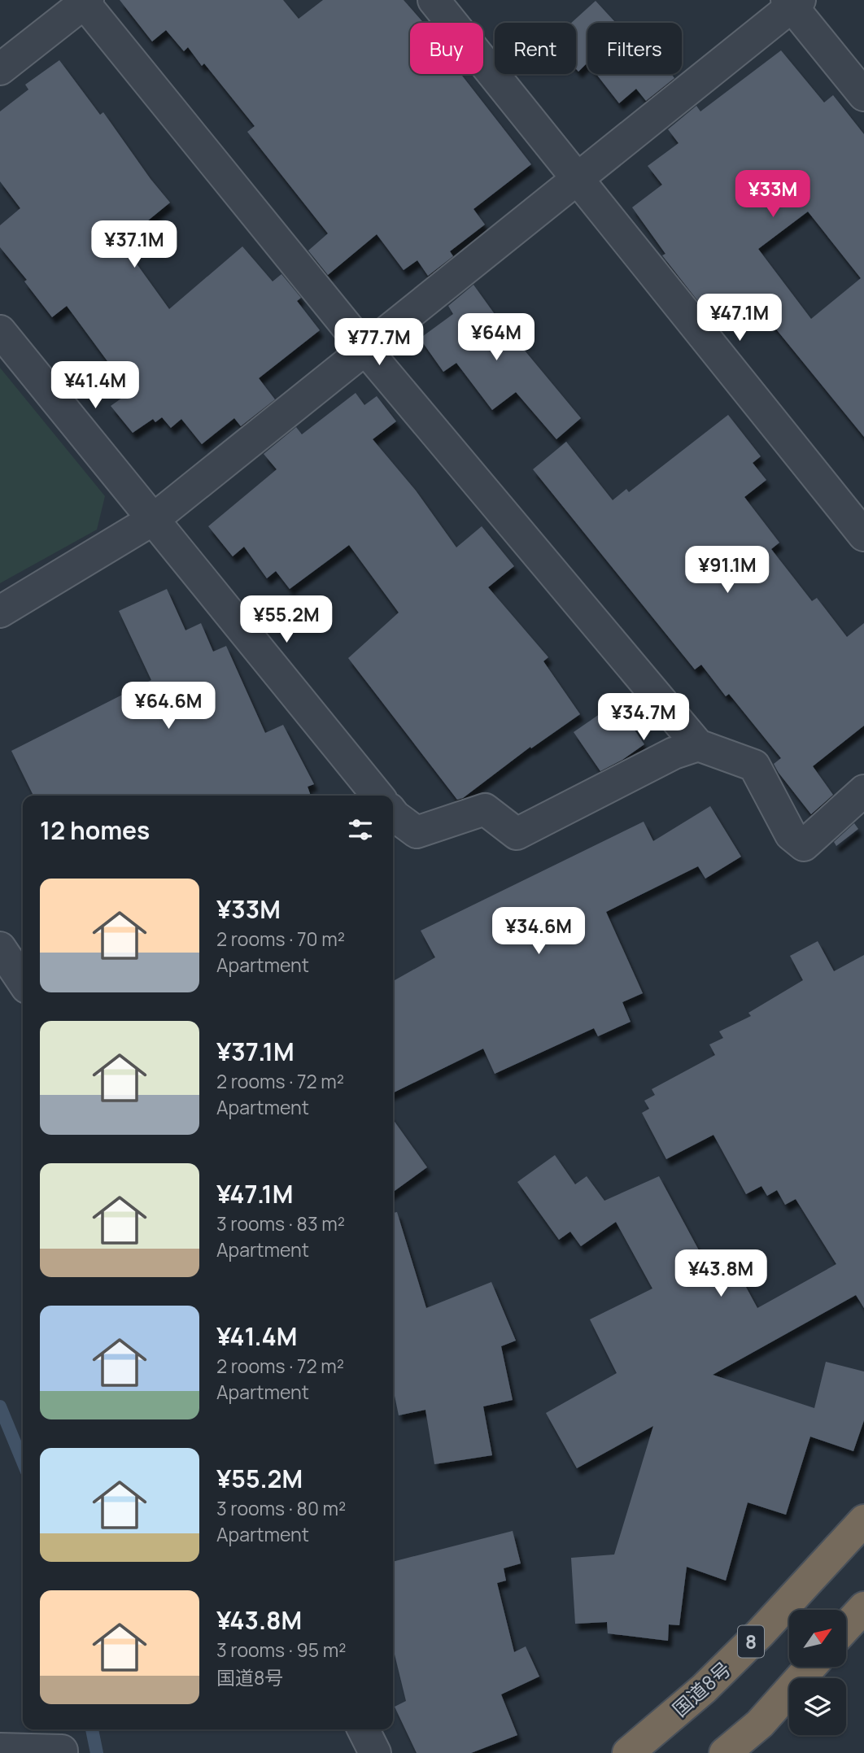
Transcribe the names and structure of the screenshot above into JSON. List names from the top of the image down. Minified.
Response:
{"streets":{"highway":["8","国道8号"]},"north":"top right","page":{"chip":["Buy","Rent","Filters"],"price":["¥33M","¥37.1M","¥47.1M","¥64M","¥77.7M","¥41.4M","¥91.1M","¥55.2M","¥64.6M","¥34.7M","¥34.6M","¥43.8M"],"heading":"12 homes","list":[{"name":"¥33M","note":"2 rooms · 70 m² · Apartment"},{"name":"¥37.1M","note":"2 rooms · 72 m² · Apartment"},{"name":"¥47.1M","note":"3 rooms · 83 m² · Apartment"},{"name":"¥41.4M","note":"2 rooms · 72 m² · Apartment"},{"name":"¥55.2M","note":"3 rooms · 80 m² · Apartment"},{"name":"¥43.8M","note":"3 rooms · 95 m² · 国道8号"}]}}
